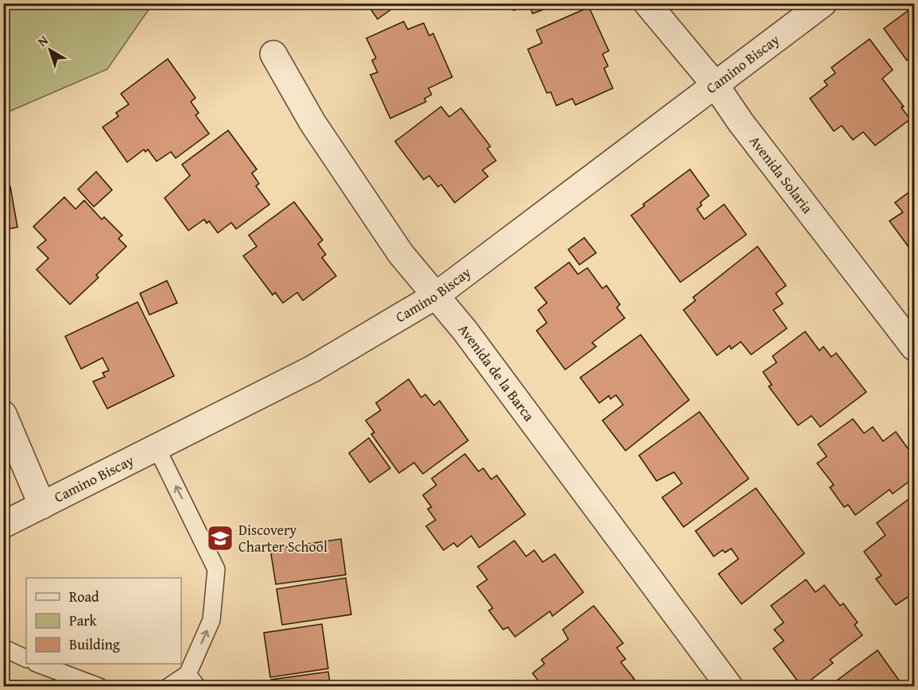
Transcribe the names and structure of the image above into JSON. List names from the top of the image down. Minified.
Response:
{"streets":{"street":["Camino Biscay","Avenida Solaria","Avenida de la Barca"]},"crossings":[["Camino Biscay","Avenida Solaria"],["Camino Biscay","Avenida de la Barca"]],"places":{"school or university":["Discovery Charter School"]},"legend":["Road","Park","Building"],"north":"top left"}
